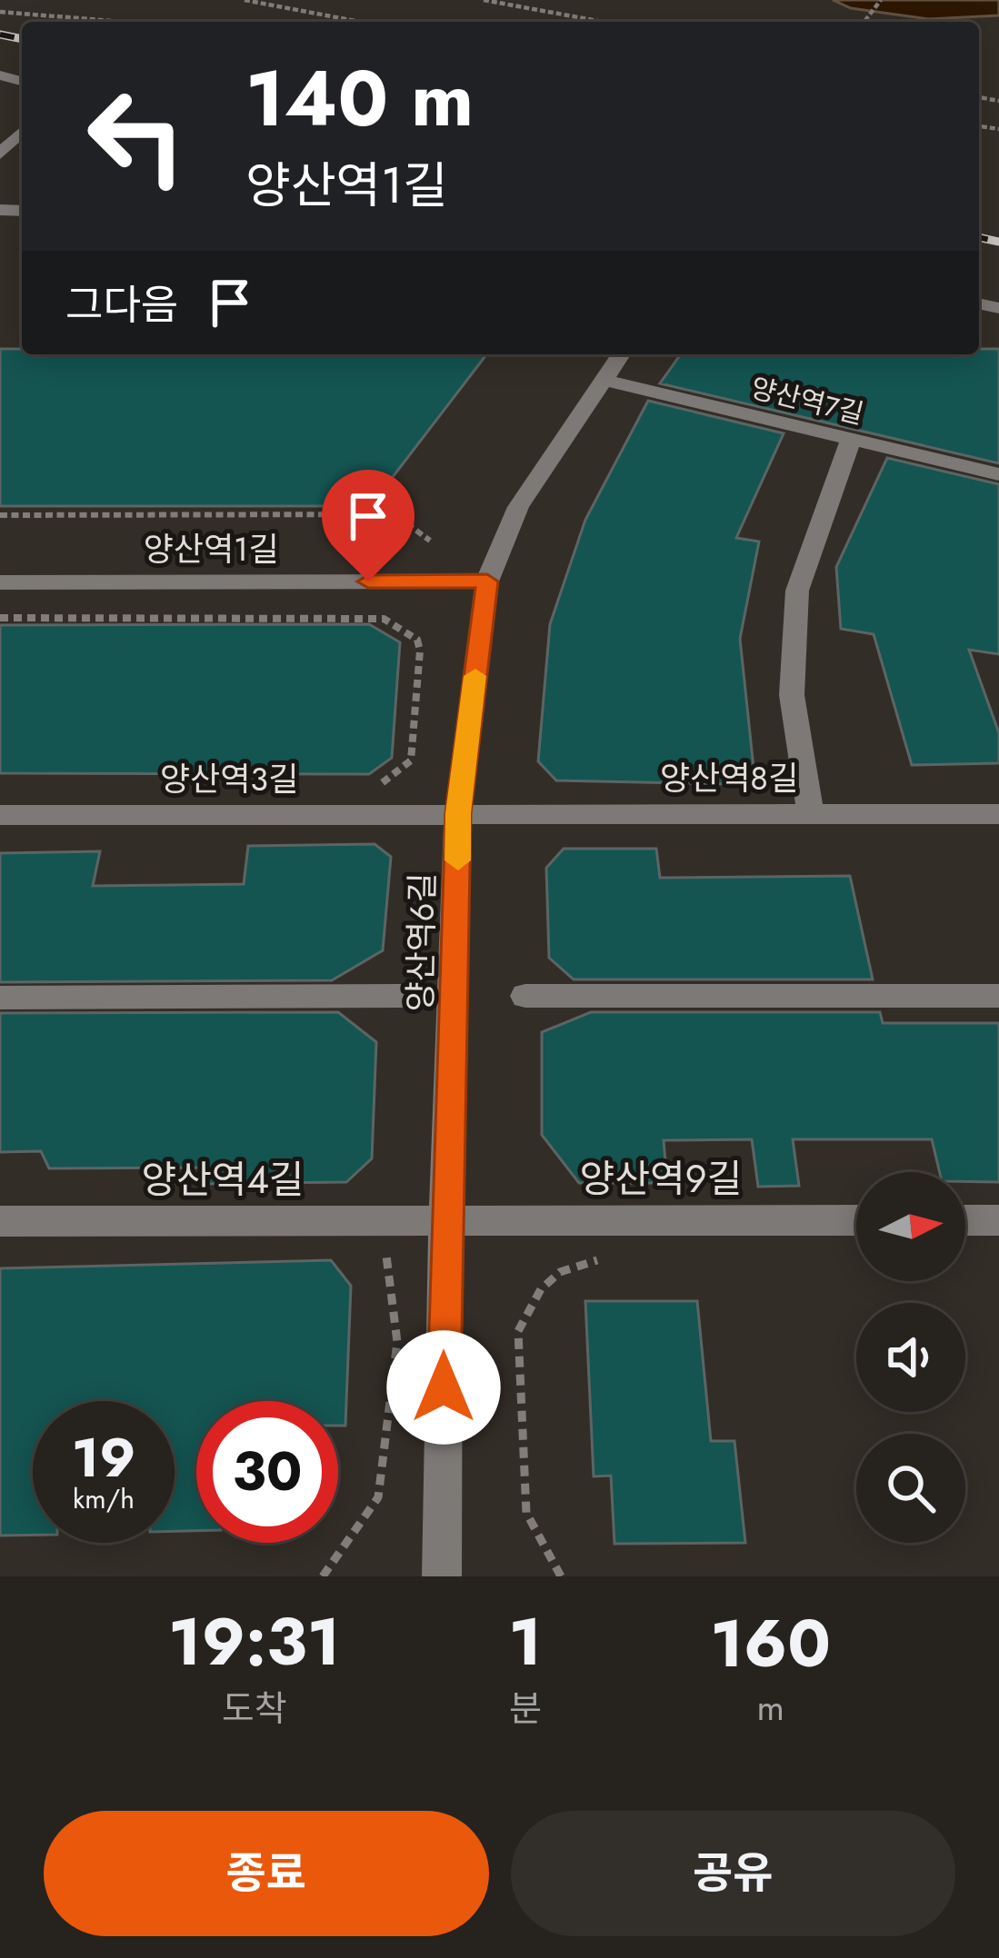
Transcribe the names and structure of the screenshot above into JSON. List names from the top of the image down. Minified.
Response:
{"streets":{"street":["양산역7길","양산역1길","양산역8길","양산역3길","양산역6길","양산역9길","양산역4길"]},"crossings":[["양산역7길","양산역6길"],["양산역1길","양산역6길"],["양산역8길","양산역3길"],["양산역8길","양산역6길"],["양산역3길","양산역6길"],["양산역6길","양산역9길"],["양산역6길","양산역4길"],["양산역9길","양산역4길"]],"north":"right","page":{"turn":["140 m","양산역1길"],"then":"그다음","speed":"19 km/h","limit":"30","eta":["19:31","도착","1","분","160","m"],"buttons":["종료","공유"]}}
